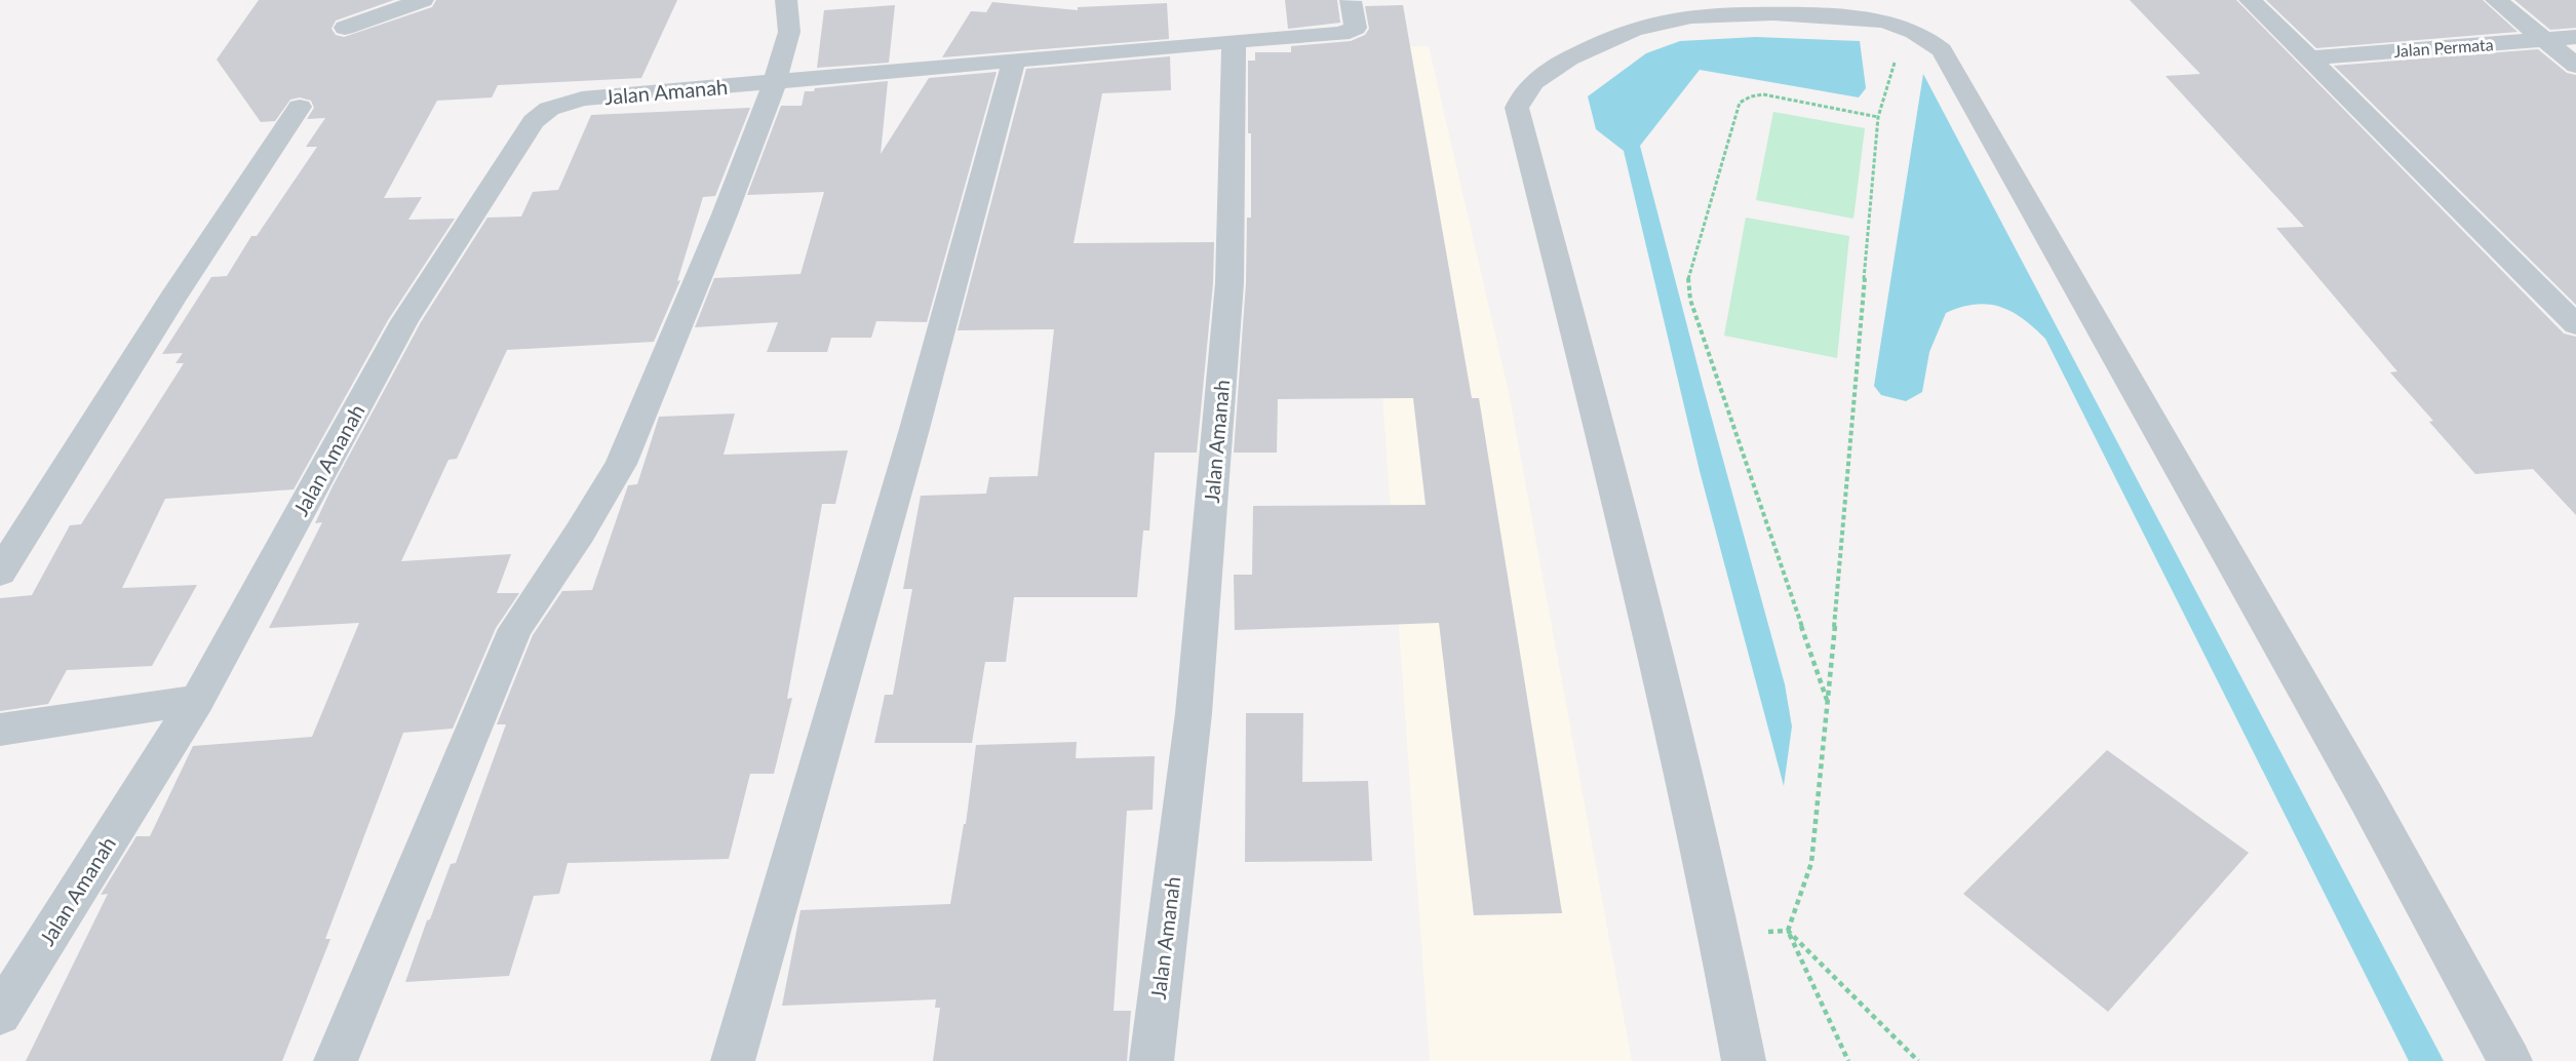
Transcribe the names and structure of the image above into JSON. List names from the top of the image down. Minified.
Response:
{"streets":{"street":["Jalan Permata","Jalan Amanah"]}}
